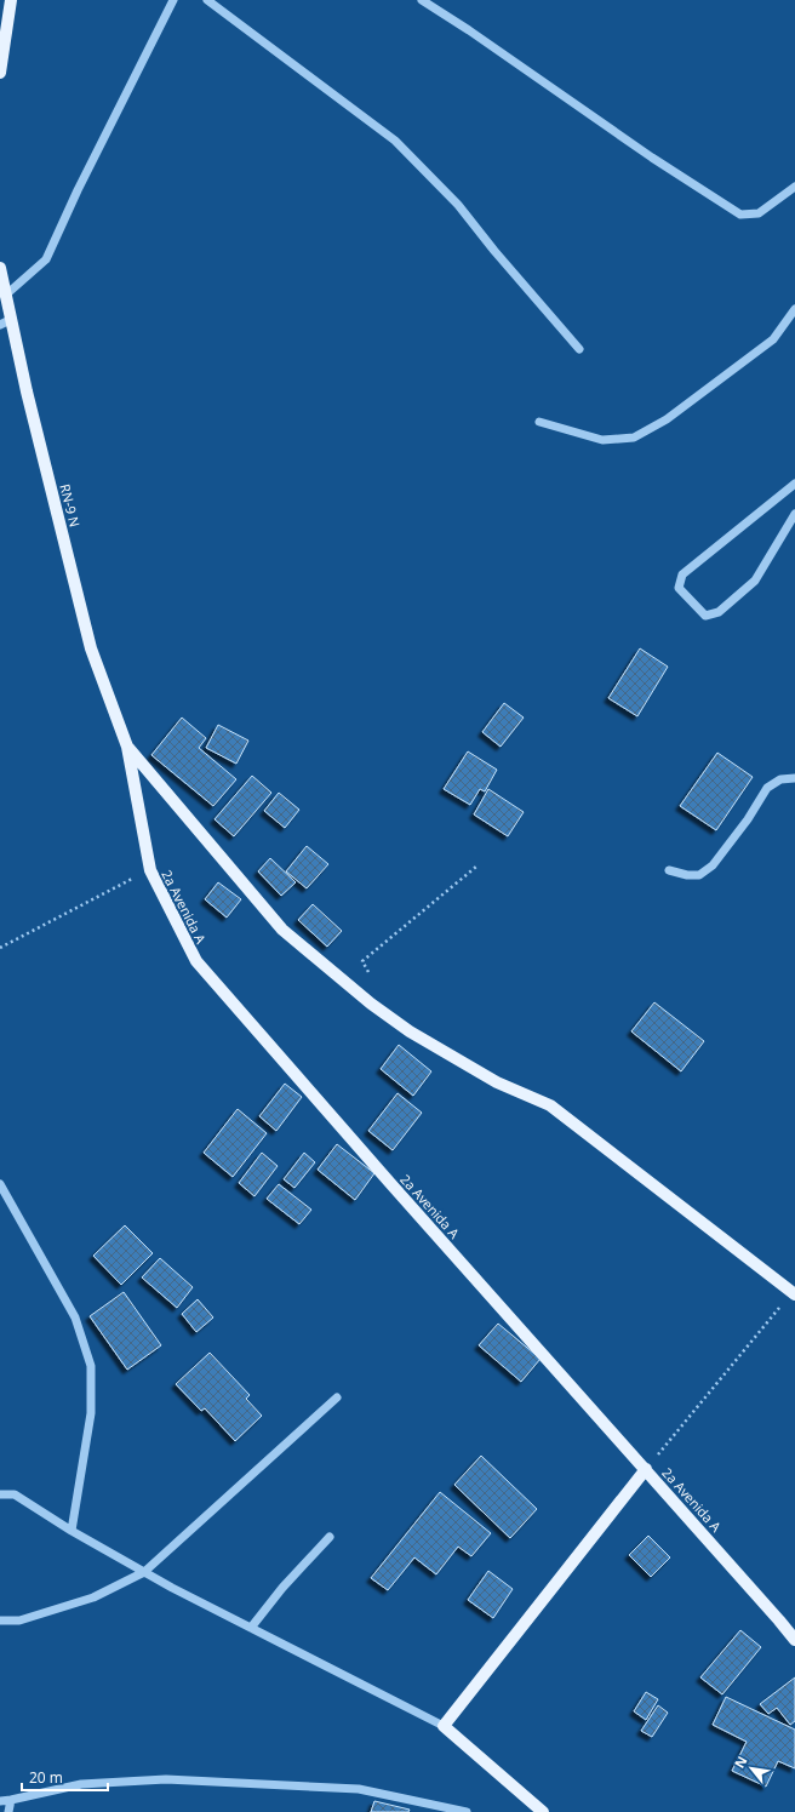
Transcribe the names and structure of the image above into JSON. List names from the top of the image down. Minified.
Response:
{"streets":{"main road":["RN-9 N","2a Avenida A"]},"crossings":[["RN-9 N","2a Avenida A"]],"scale_bar":"20 m","north":"top left"}
